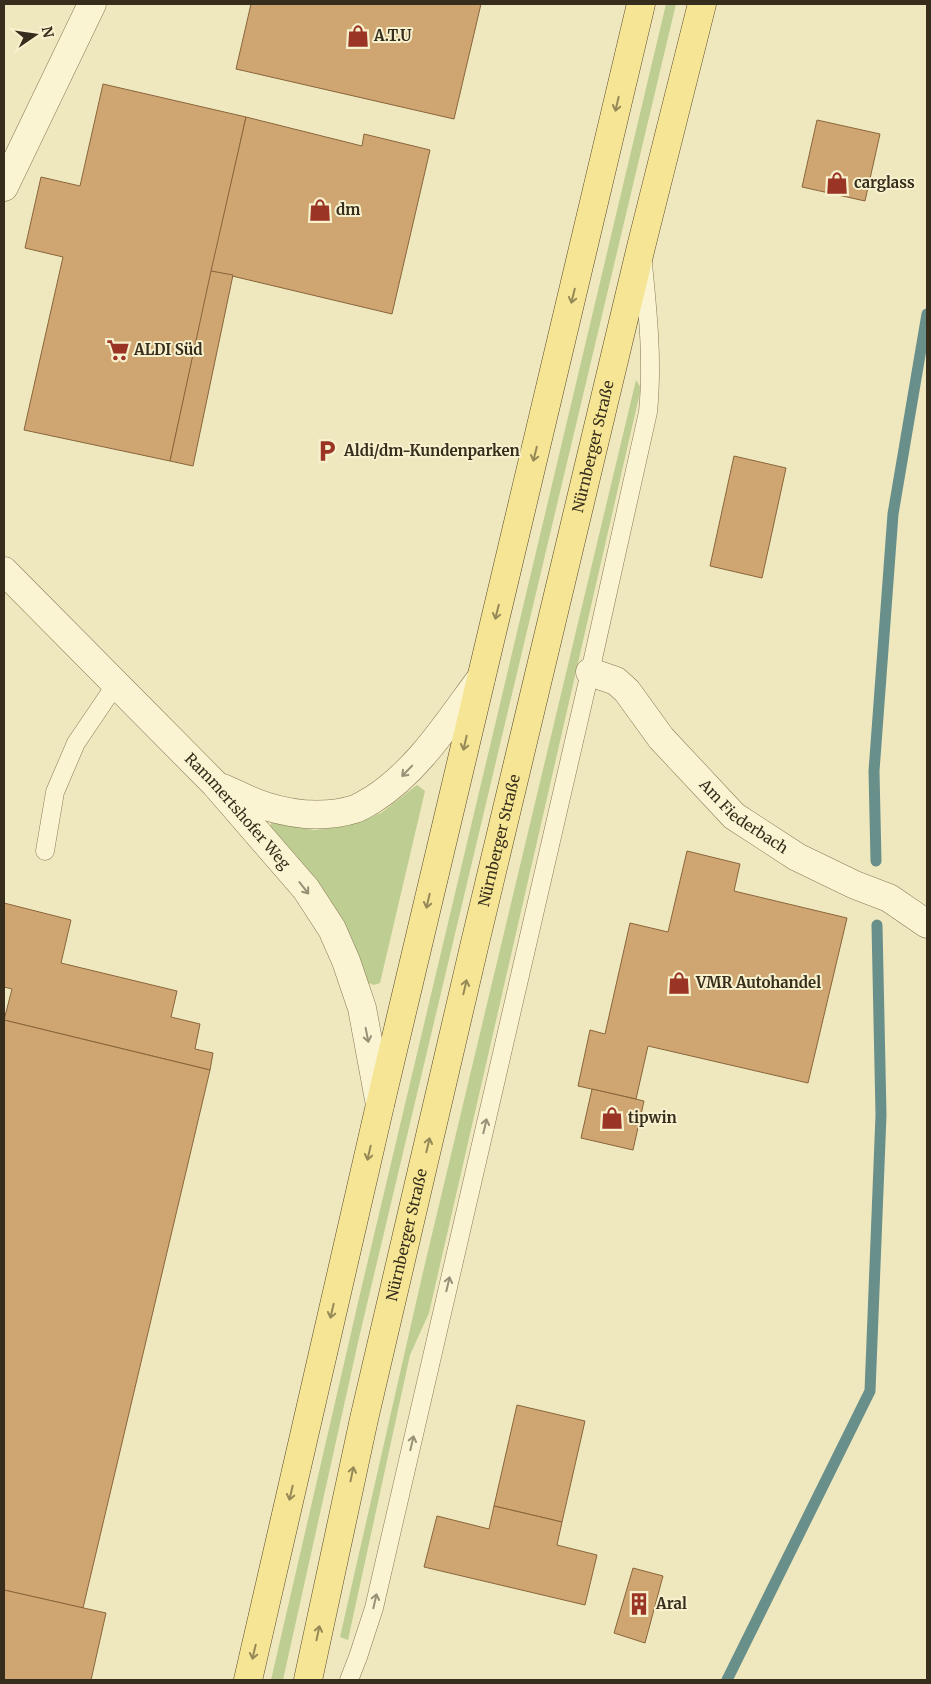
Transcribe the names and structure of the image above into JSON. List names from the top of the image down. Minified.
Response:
{"streets":{"main road":["Nürnberger Straße"],"street":["Rammertshofer Weg","Am Fiederbach"]},"one_way":["Rammertshofer Weg"],"places":{"shop":["A.T.U","carglass","dm","VMR Autohandel","tipwin"],"supermarket":["ALDI Süd"],"parking":["Aldi/dm-Kundenparken"],"building":["Aral"]},"north":"right"}
